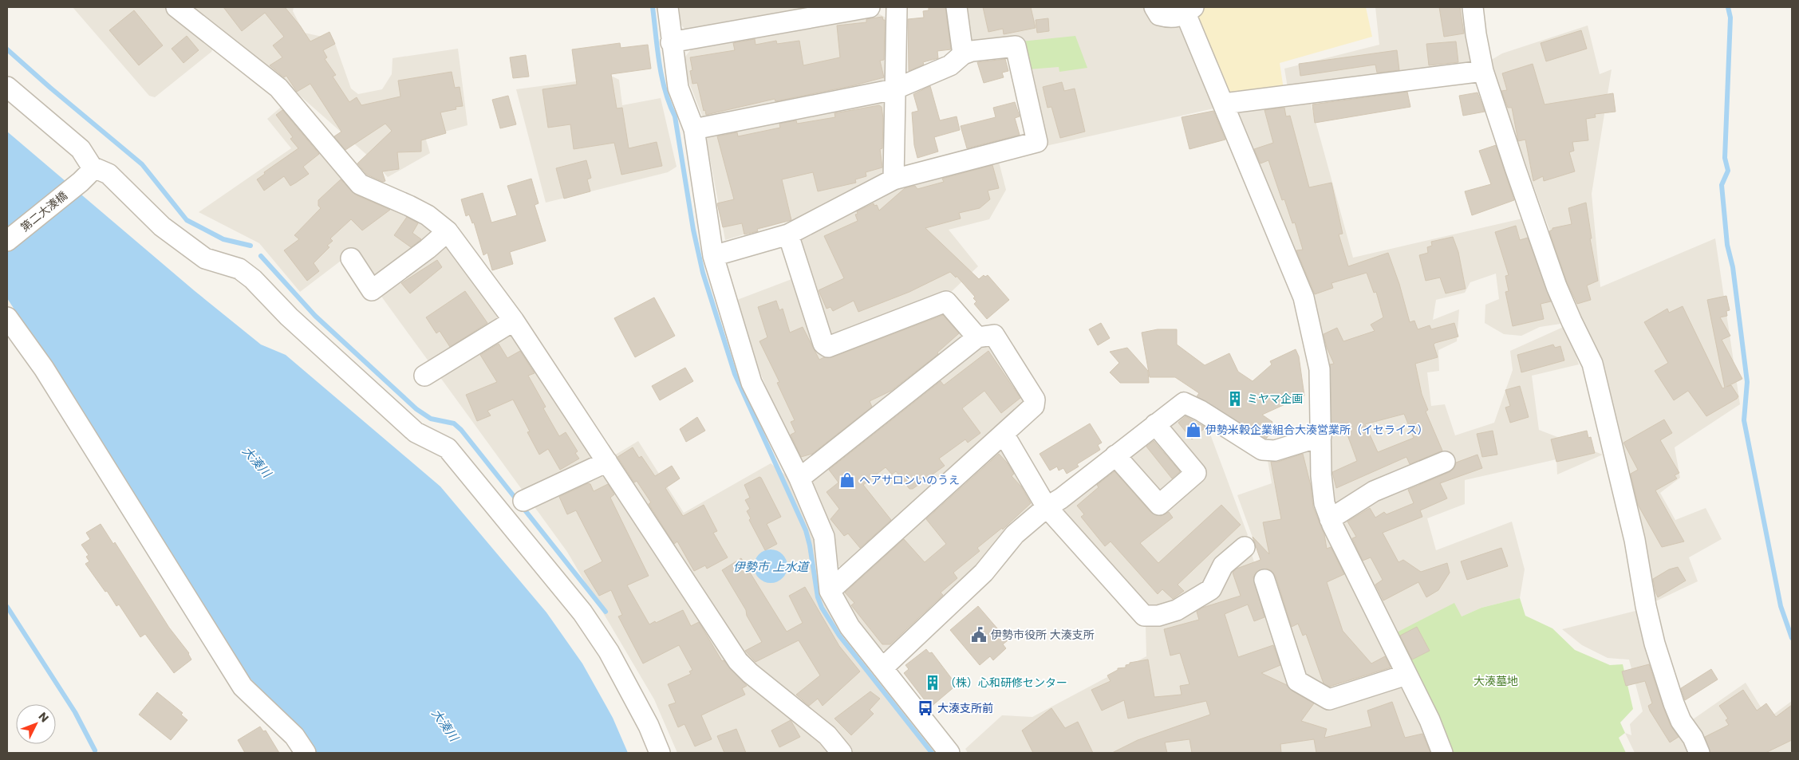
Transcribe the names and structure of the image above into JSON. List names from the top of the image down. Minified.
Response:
{"streets":{"street":["第二大湊橋"]},"water":["大湊川","伊勢市 上水道"],"parks":["大湊墓地"],"places":{"building":["ミヤマ企画","（株）心和研修センター"],"shop":["伊勢米穀企業組合大湊営業所（イセライス）","ヘアサロンいのうえ"],"public building":["伊勢市役所 大湊支所"],"bus stop":["大湊支所前"]},"north":"top right"}
